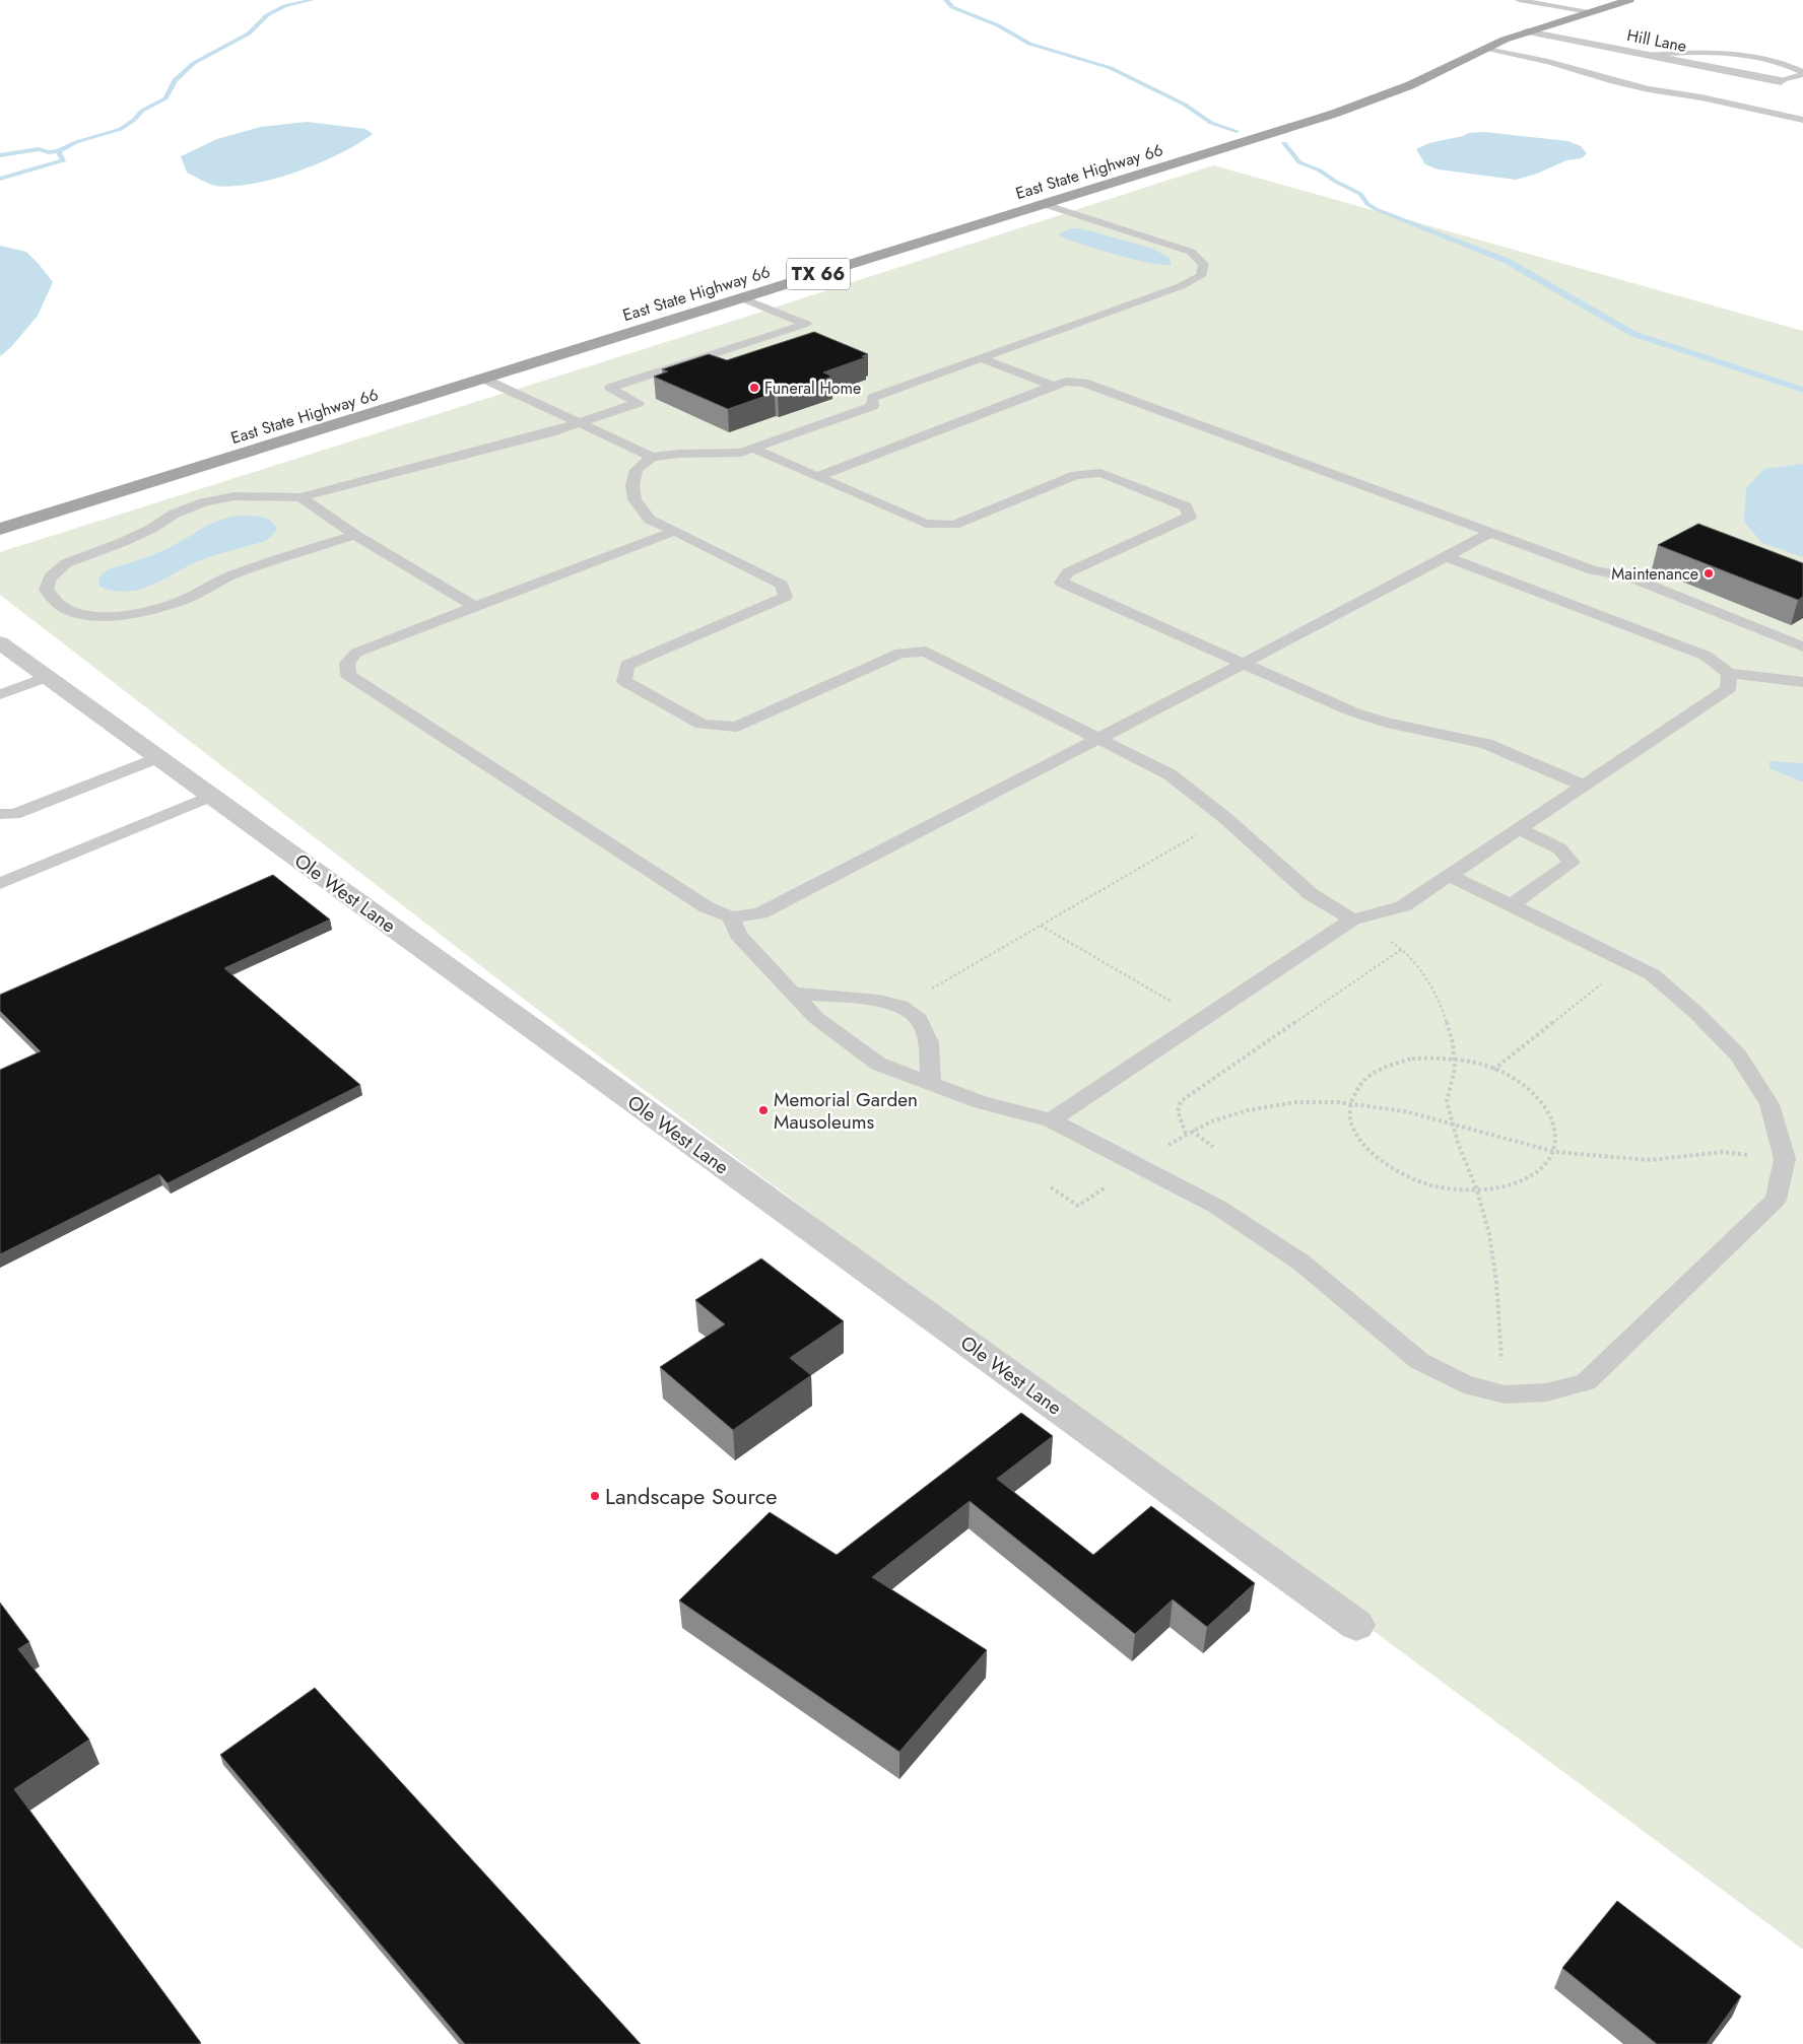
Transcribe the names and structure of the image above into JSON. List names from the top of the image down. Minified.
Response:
{"streets":{"main road":["East State Highway 66","TX 66"],"street":["Hill Lane","Ole West Lane"]},"crossings":[["Hill Lane","East State Highway 66"]],"places":["Funeral Home","Maintenance","Memorial Garden Mausoleums","Landscape Source"]}
